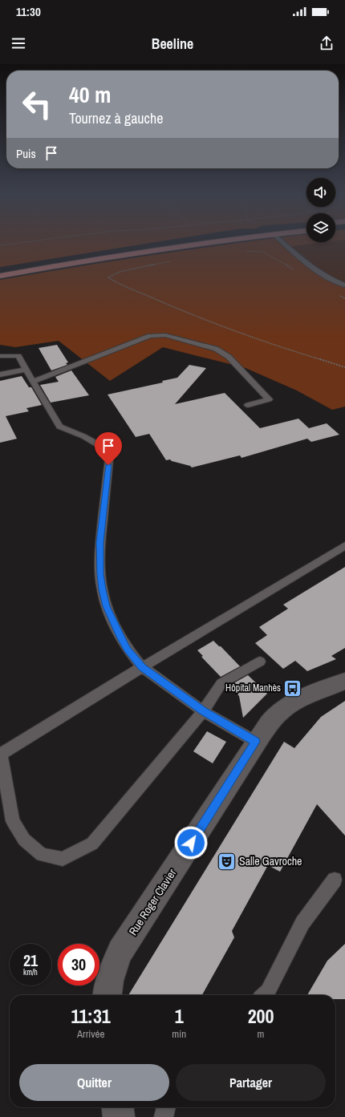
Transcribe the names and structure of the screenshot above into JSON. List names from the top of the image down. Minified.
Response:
{"streets":{"street":["Rue Roger Clavier"]},"places":{"bus stop":["Hôpital Manhès"],"theatre":["Salle Gavroche"]},"page":{"status":"11:30","header":"Beeline","turn":["40 m","Tournez à gauche"],"then":"Puis","speed":"21 km/h","limit":"30","eta":["11:31","Arrivée","1","min","200","m"],"buttons":["Quitter","Partager"]}}
